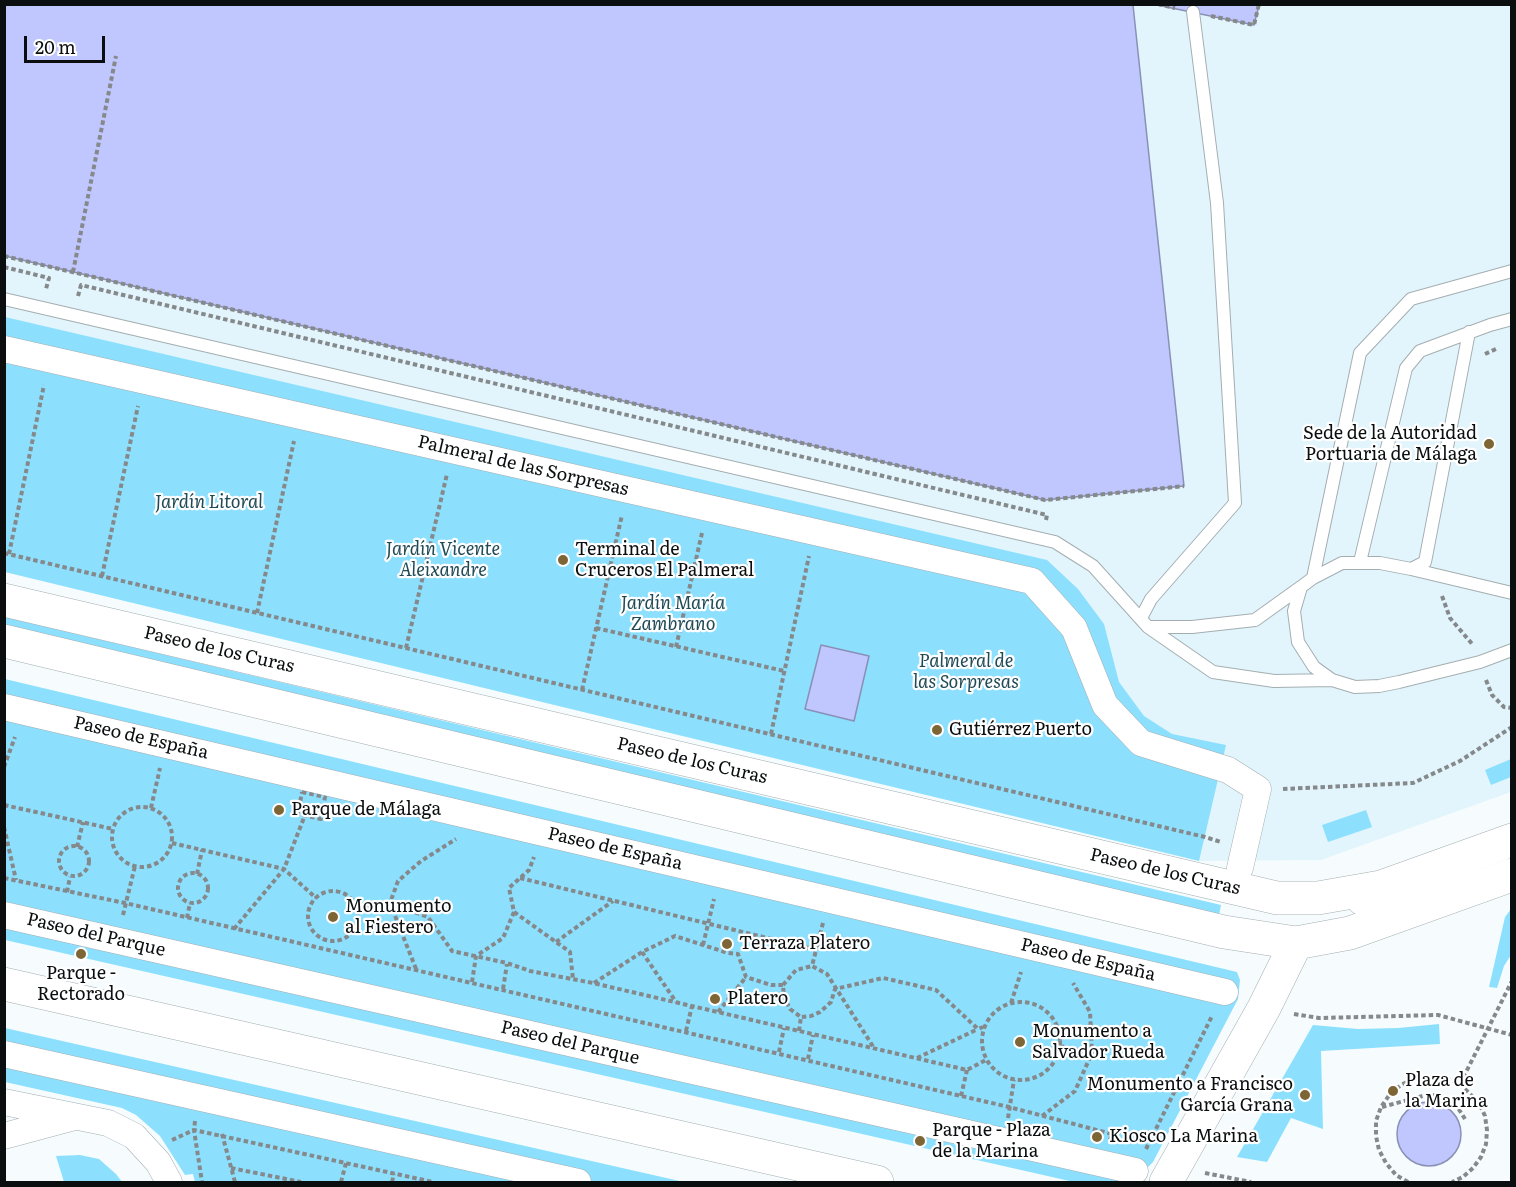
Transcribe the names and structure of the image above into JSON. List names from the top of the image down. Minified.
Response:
{"streets":{"main road":["Paseo de los Curas"],"street":["Palmeral de las Sorpresas","Paseo de España","Paseo del Parque"]},"parks":["Jardín Litoral","Jardín Vicente Aleixandre","Jardín María Zambrano","Palmeral de las Sorpresas"],"places":["Sede de la Autoridad Portuaria de Málaga","Terminal de Cruceros El Palmeral","Gutiérrez Puerto","Parque de Málaga","Monumento al Fiestero","Terraza Platero","Parque - Rectorado","Platero","Monumento a Salvador Rueda","Plaza de la Marina","Monumento a Francisco García Grana","Kiosco La Marina","Parque - Plaza de la Marina"],"scale_bar":"20 m"}
